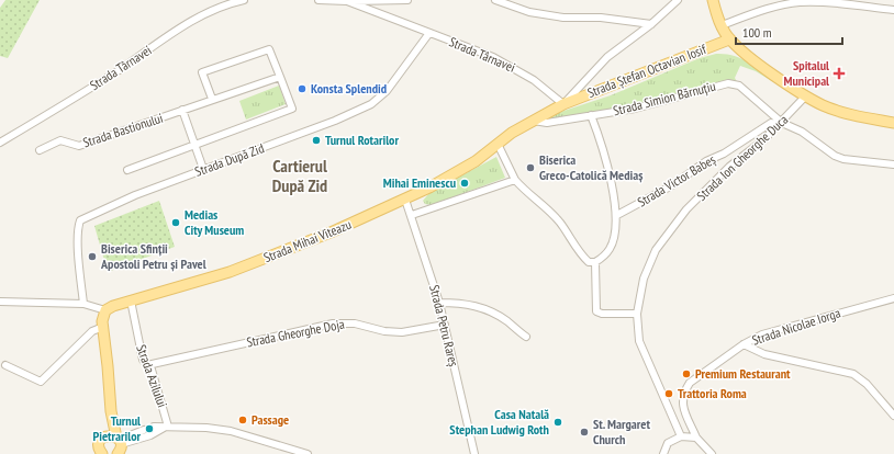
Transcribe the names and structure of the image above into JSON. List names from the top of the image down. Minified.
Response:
{"streets":{"main road":["Strada Ștefan Octavian Iosif","Strada Mihai Viteazu"],"street":["Strada Târnavei","Strada Simion Bărnuțiu","Strada Bastionului","Strada Ion Gheorghe Duca","Strada După Zid","Strada Victor Babeș","Strada Petru Rareș","Strada Nicolae Iorga","Strada Gheorghe Doja","Strada Azilului"]},"crossings":[["Strada Târnavei","Strada Ștefan Octavian Iosif"],["Strada Târnavei","Strada După Zid"],["Strada Târnavei","Strada Mihai Viteazu"],["Strada Ștefan Octavian Iosif","Strada Mihai Viteazu"],["Strada Simion Bărnuțiu","Strada Ion Gheorghe Duca"],["Strada Simion Bărnuțiu","Strada Victor Babeș"],["Strada Simion Bărnuțiu","Strada Mihai Viteazu"],["Strada Ion Gheorghe Duca","Strada Victor Babeș"],["Strada Mihai Viteazu","Strada Petru Rareș"],["Strada Mihai Viteazu","Strada Azilului"],["Strada Petru Rareș","Strada Gheorghe Doja"],["Strada Gheorghe Doja","Strada Azilului"]],"districts":["Cartierul După Zid"],"places":{"health":["Spitalul Municipal"],"other":["Konsta Splendid","Turnul Rotarilor","Biserica Greco-Catolică Mediaș","Mihai Eminescu","Medias City Museum","Biserica Sfinții Apostoli Petru și Pavel","Premium Restaurant","Trattoria Roma","Passage","Casa Natală Stephan Ludwig Roth","Turnul Pietrarilor","St. Margaret Church"]},"scale_bar":"100 m"}
